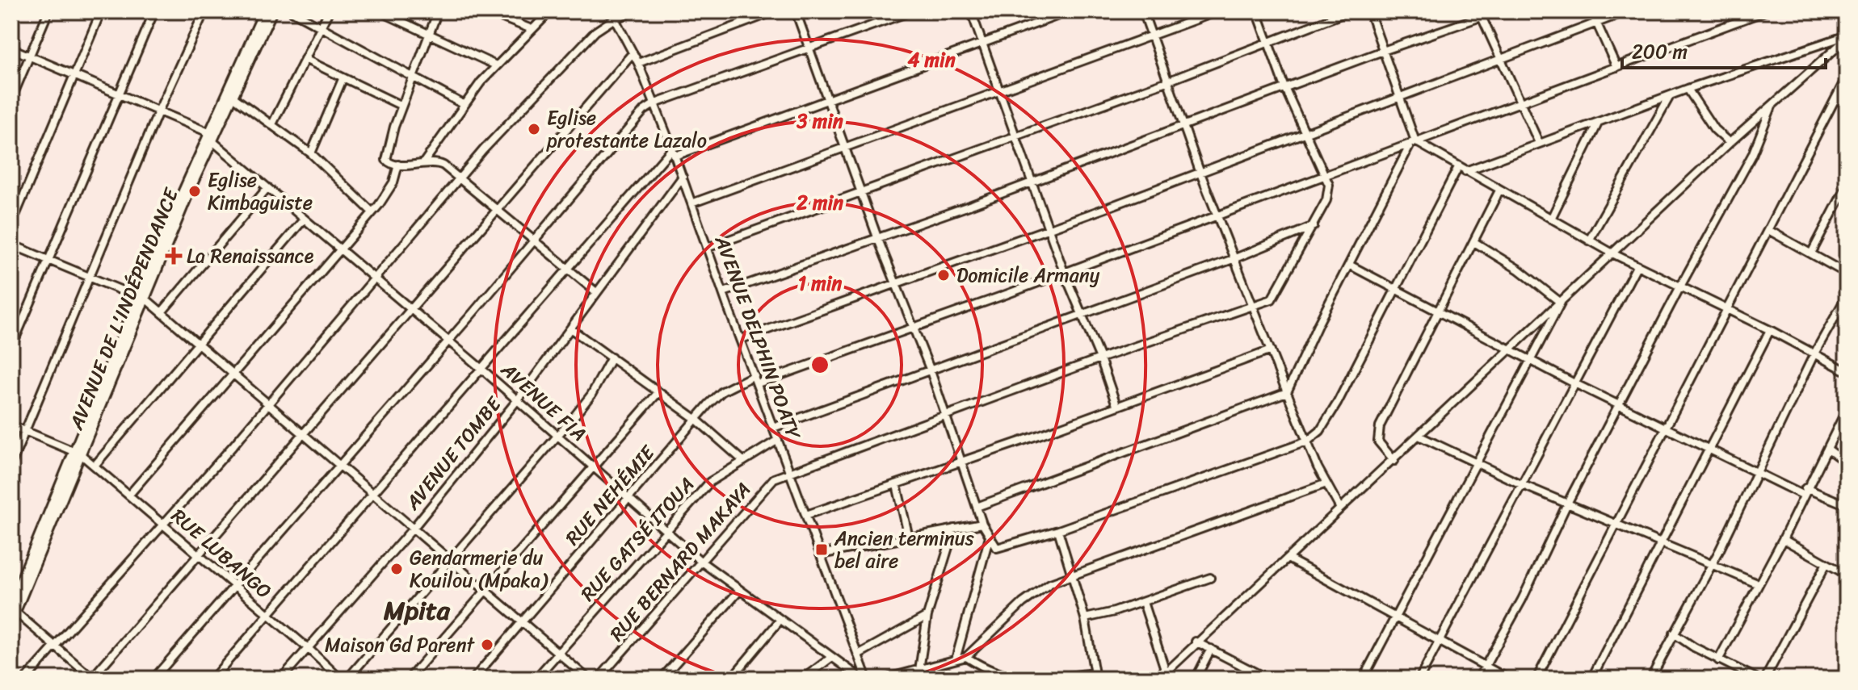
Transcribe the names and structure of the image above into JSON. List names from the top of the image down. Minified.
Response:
{"streets":{"street":["AVENUE DE L'INDÉPENDANCE","AVENUE DELPHIN POATY","AVENUE FIA","AVENUE TOMBE","RUE NEHÉMIE","RUE GATSÉ ITOUA","RUE LUBANGO","RUE BERNARD MAKAYA"]},"crossings":[["AVENUE DE L'INDÉPENDANCE","AVENUE FIA"],["AVENUE DE L'INDÉPENDANCE","RUE LUBANGO"],["AVENUE DELPHIN POATY","AVENUE FIA"],["AVENUE DELPHIN POATY","AVENUE TOMBE"],["AVENUE DELPHIN POATY","RUE NEHÉMIE"],["AVENUE DELPHIN POATY","RUE GATSÉ ITOUA"],["AVENUE DELPHIN POATY","RUE BERNARD MAKAYA"],["AVENUE FIA","AVENUE TOMBE"],["AVENUE FIA","RUE NEHÉMIE"],["AVENUE FIA","RUE GATSÉ ITOUA"],["AVENUE FIA","RUE BERNARD MAKAYA"],["AVENUE TOMBE","RUE LUBANGO"]],"districts":["Mpita"],"places":{"other":["Eglise protestante Lazalo","Eglise Kimbaguiste","Domicile Armany","Gendarmerie du Kouilou (Mpaka)","Maison Gd Parent"],"health":["La Renaissance"],"transit":["Ancien terminus bel aire"]},"scale_bar":"200 m","rings":["4 min","3 min","2 min","1 min"]}
